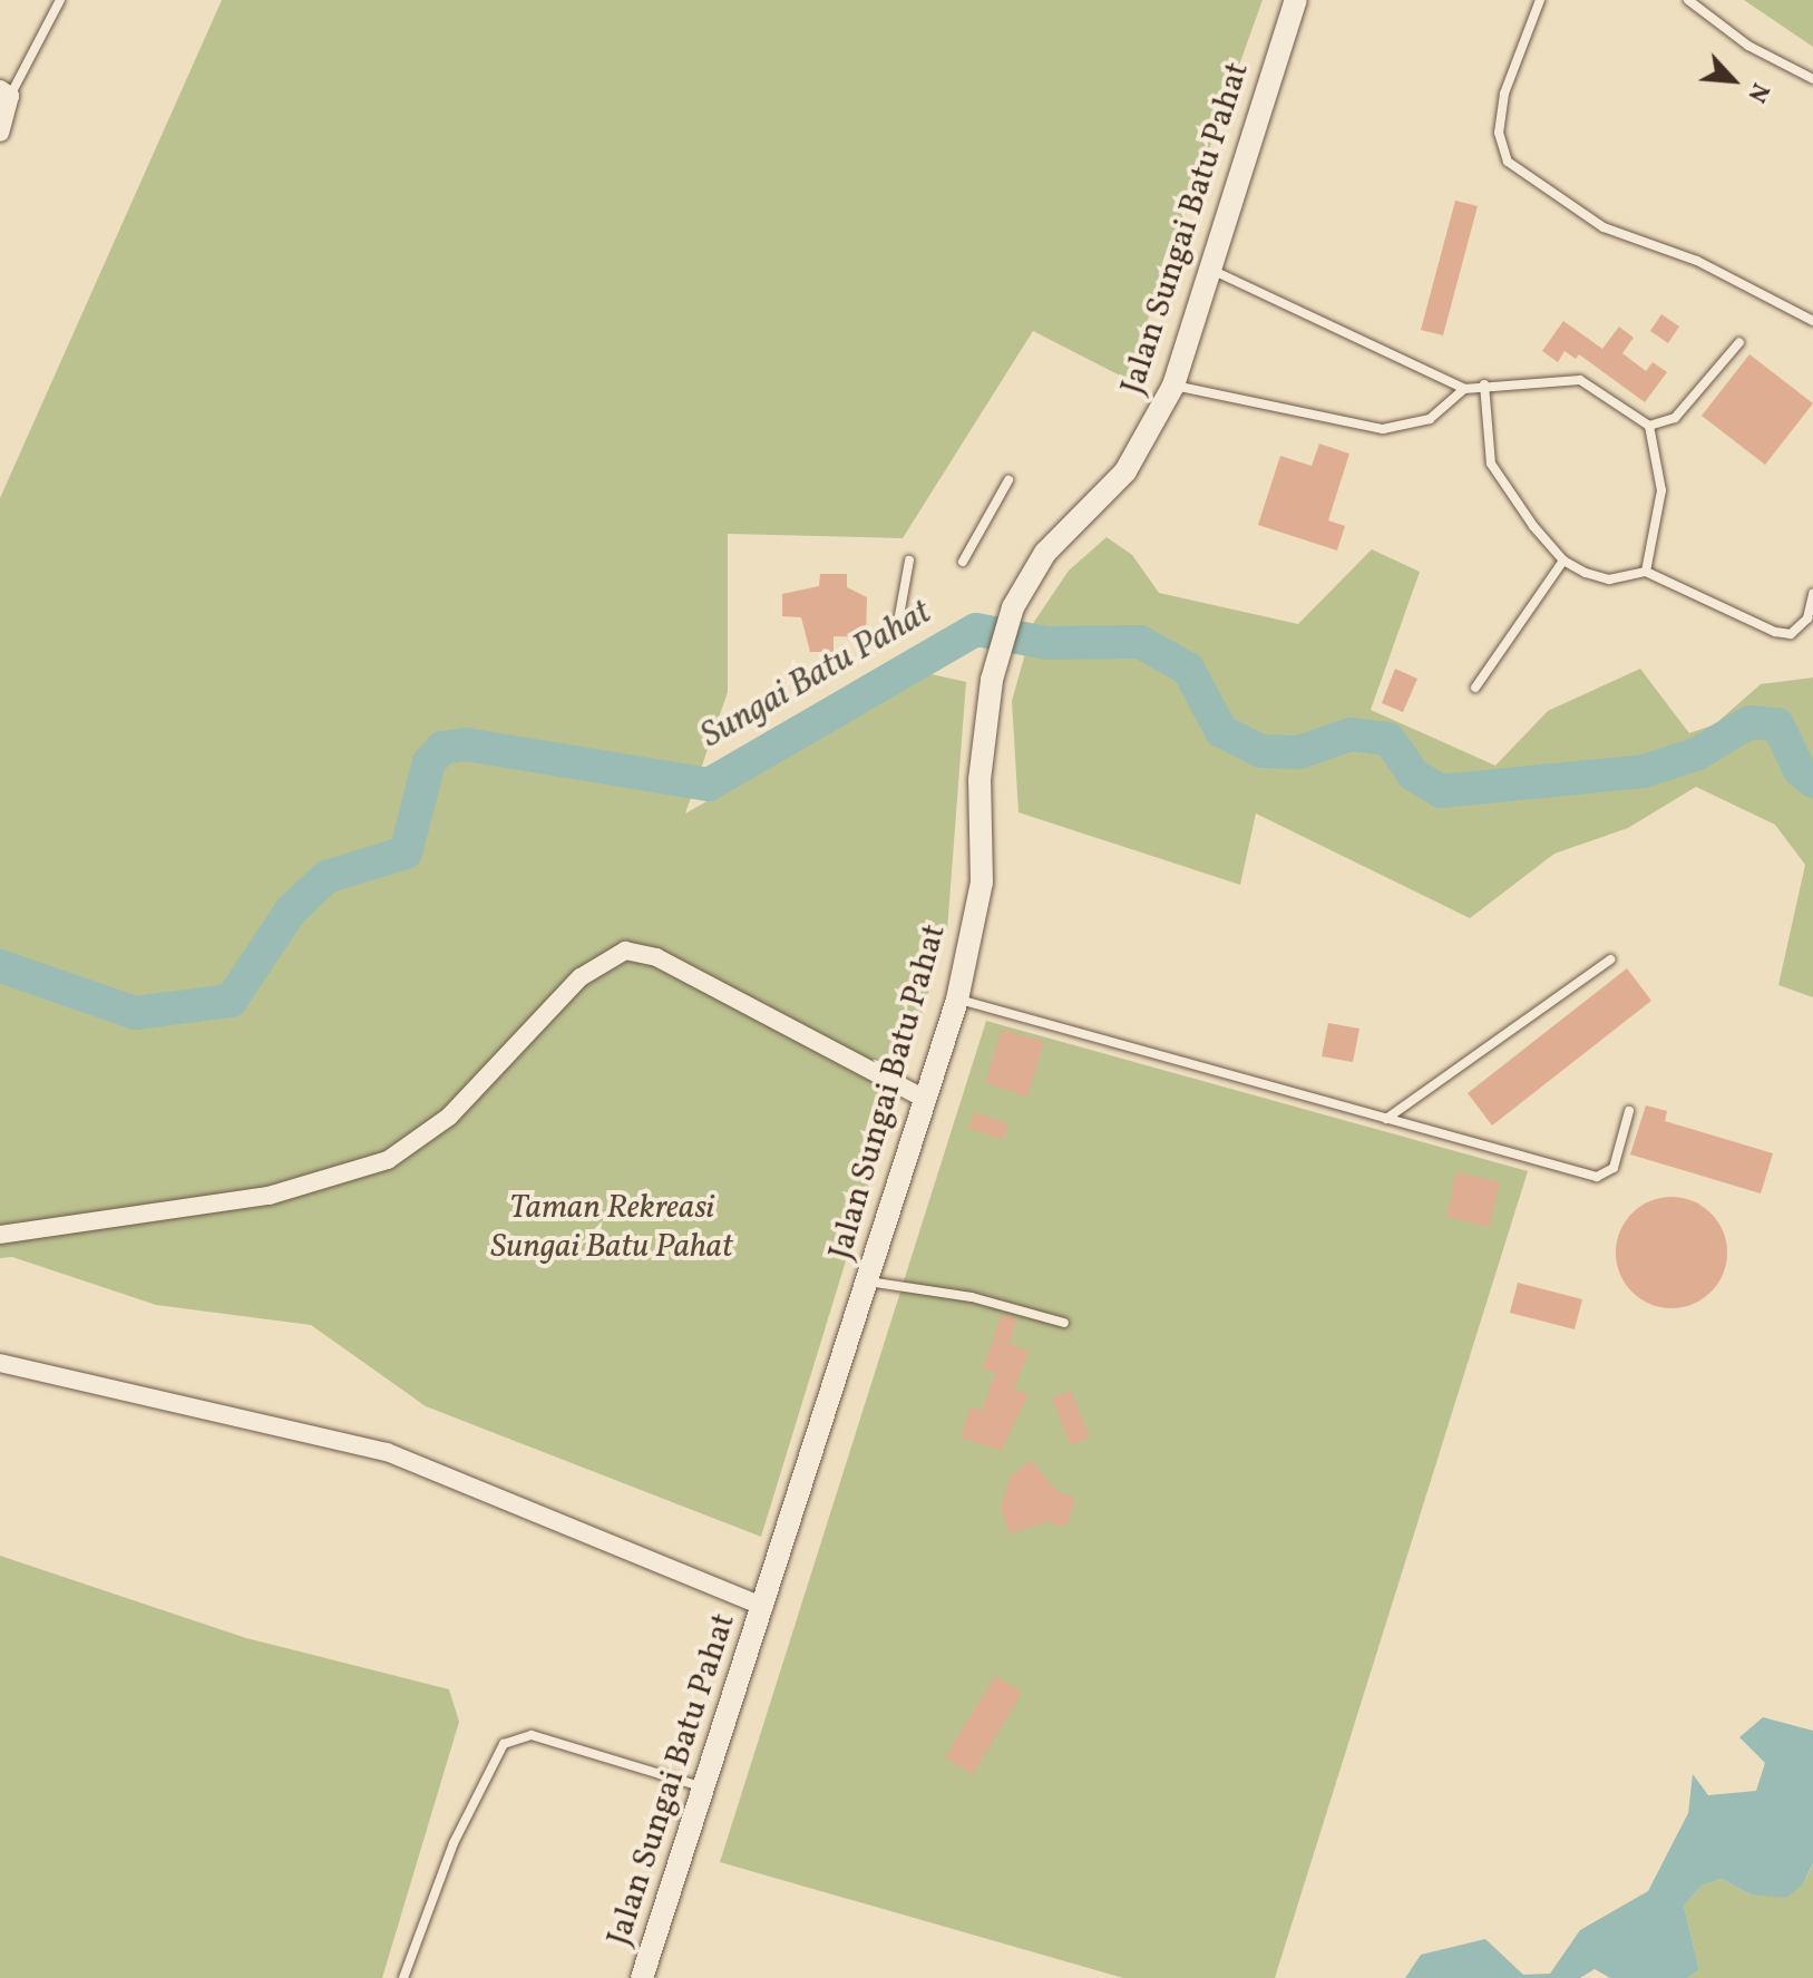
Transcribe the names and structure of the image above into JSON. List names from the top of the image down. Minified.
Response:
{"streets":{"street":["Jalan Sungai Batu Pahat"]},"water":["Sungai Batu Pahat"],"parks":["Taman Rekreasi Sungai Batu Pahat"],"north":"bottom right"}
